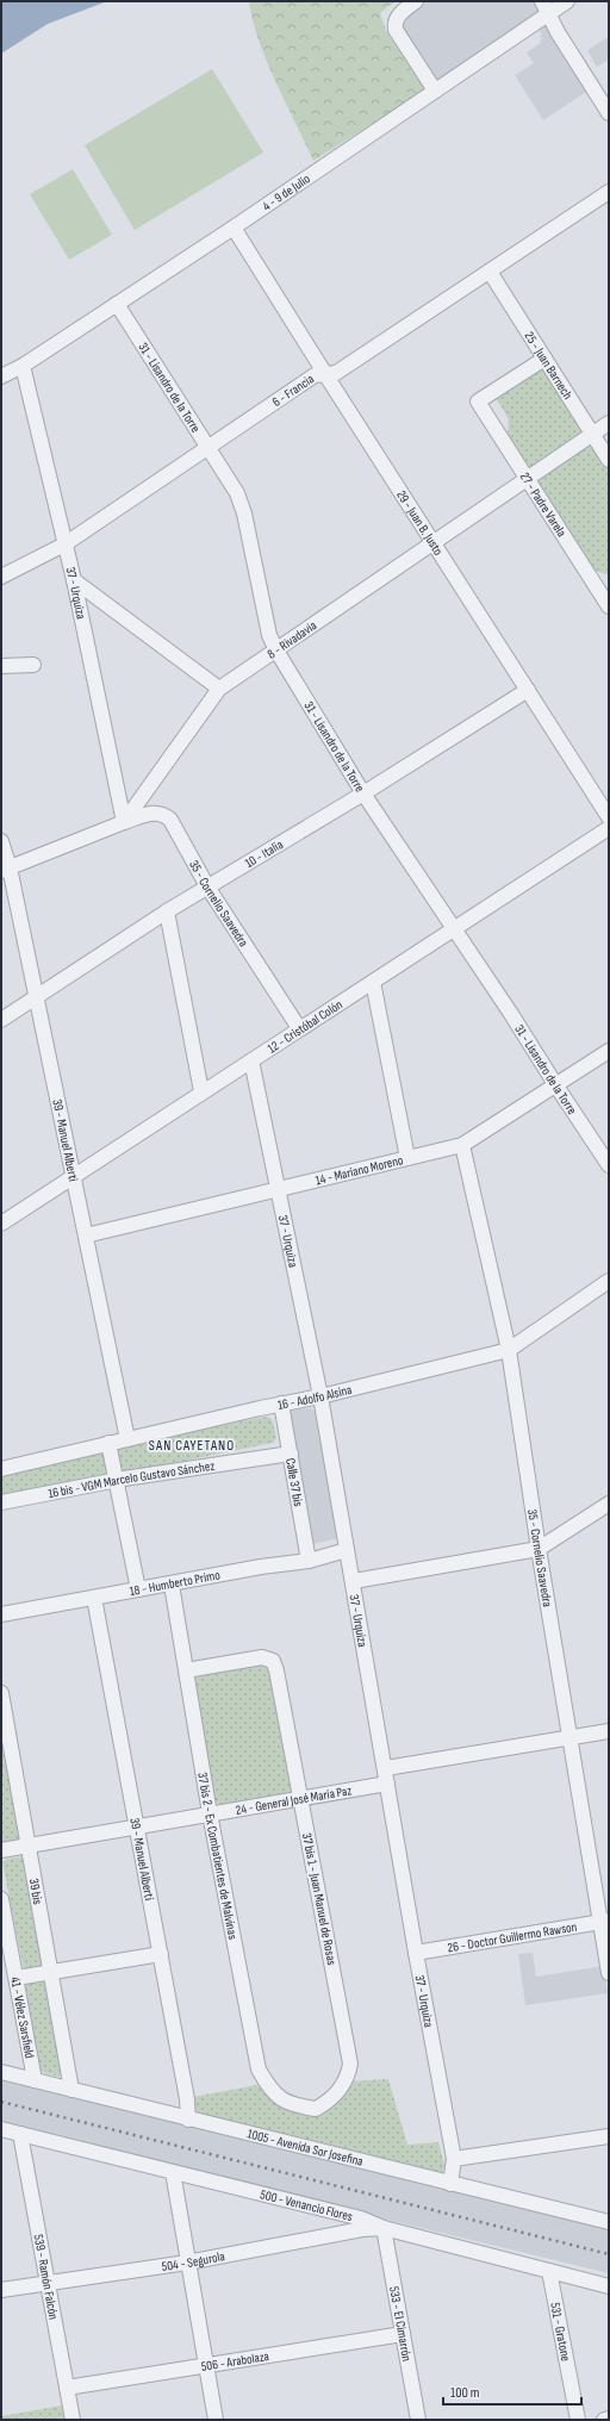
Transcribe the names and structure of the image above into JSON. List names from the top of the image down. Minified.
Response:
{"streets":{"street":["4 - 9 de Julio","25 - Juan Barnech","31 - Lisandro de la Torre","6 - Francia","27 - Padre Varela","29 - Juan B. Justo","37 - Urquiza","8 - Rivadavia","10 - Italia","35 - Cornelio Saavedra","12 - Cristóbal Colón","39 - Manuel Alberti","14 - Mariano Moreno","16 - Adolfo Alsina","16 bis - VGM Marcelo Gustavo Sánchez","Calle 37 bis","18 - Humberto Primo","24 - General José María Paz","37 bis 2 - Ex Combatientes de Malvinas","39 bis","37 bis 1 - Juan Manuel de Rosas","26 - Doctor Guillermo Rawson","41 - Vélez Sarsfield","1005 - Avenida Sor Josefina","500 - Venancio Flores","504 - Segurola","539 - Ramón Falcón","533 - El Cimarrón","531 - Gratone","506 - Arabolaza"]},"crossings":[["4 - 9 de Julio","31 - Lisandro de la Torre"],["4 - 9 de Julio","29 - Juan B. Justo"],["4 - 9 de Julio","37 - Urquiza"],["25 - Juan Barnech","6 - Francia"],["25 - Juan Barnech","27 - Padre Varela"],["25 - Juan Barnech","8 - Rivadavia"],["31 - Lisandro de la Torre","6 - Francia"],["31 - Lisandro de la Torre","8 - Rivadavia"],["31 - Lisandro de la Torre","10 - Italia"],["31 - Lisandro de la Torre","12 - Cristóbal Colón"],["31 - Lisandro de la Torre","14 - Mariano Moreno"],["6 - Francia","29 - Juan B. Justo"],["6 - Francia","37 - Urquiza"],["27 - Padre Varela","8 - Rivadavia"],["29 - Juan B. Justo","8 - Rivadavia"],["29 - Juan B. Justo","10 - Italia"],["37 - Urquiza","8 - Rivadavia"],["37 - Urquiza","35 - Cornelio Saavedra"],["37 - Urquiza","12 - Cristóbal Colón"],["37 - Urquiza","14 - Mariano Moreno"],["37 - Urquiza","16 - Adolfo Alsina"],["37 - Urquiza","18 - Humberto Primo"],["37 - Urquiza","24 - General José María Paz"],["37 - Urquiza","26 - Doctor Guillermo Rawson"],["37 - Urquiza","1005 - Avenida Sor Josefina"],["8 - Rivadavia","35 - Cornelio Saavedra"],["10 - Italia","35 - Cornelio Saavedra"],["10 - Italia","39 - Manuel Alberti"],["35 - Cornelio Saavedra","12 - Cristóbal Colón"],["35 - Cornelio Saavedra","14 - Mariano Moreno"],["35 - Cornelio Saavedra","16 - Adolfo Alsina"],["35 - Cornelio Saavedra","26 - Doctor Guillermo Rawson"],["12 - Cristóbal Colón","39 - Manuel Alberti"],["39 - Manuel Alberti","14 - Mariano Moreno"],["39 - Manuel Alberti","16 - Adolfo Alsina"],["39 - Manuel Alberti","18 - Humberto Primo"],["39 - Manuel Alberti","24 - General José María Paz"],["39 - Manuel Alberti","1005 - Avenida Sor Josefina"],["16 - Adolfo Alsina","Calle 37 bis"],["16 bis - VGM Marcelo Gustavo Sánchez","Calle 37 bis"],["Calle 37 bis","18 - Humberto Primo"],["18 - Humberto Primo","37 bis 2 - Ex Combatientes de Malvinas"],["24 - General José María Paz","37 bis 2 - Ex Combatientes de Malvinas"],["24 - General José María Paz","39 bis"],["24 - General José María Paz","37 bis 1 - Juan Manuel de Rosas"],["37 bis 2 - Ex Combatientes de Malvinas","37 bis 1 - Juan Manuel de Rosas"],["39 bis","1005 - Avenida Sor Josefina"],["41 - Vélez Sarsfield","1005 - Avenida Sor Josefina"],["500 - Venancio Flores","504 - Segurola"],["500 - Venancio Flores","539 - Ramón Falcón"],["500 - Venancio Flores","533 - El Cimarrón"],["500 - Venancio Flores","531 - Gratone"],["504 - Segurola","539 - Ramón Falcón"],["504 - Segurola","533 - El Cimarrón"],["539 - Ramón Falcón","506 - Arabolaza"],["533 - El Cimarrón","506 - Arabolaza"]],"districts":["SAN CAYETANO"],"scale_bar":"100 m"}
